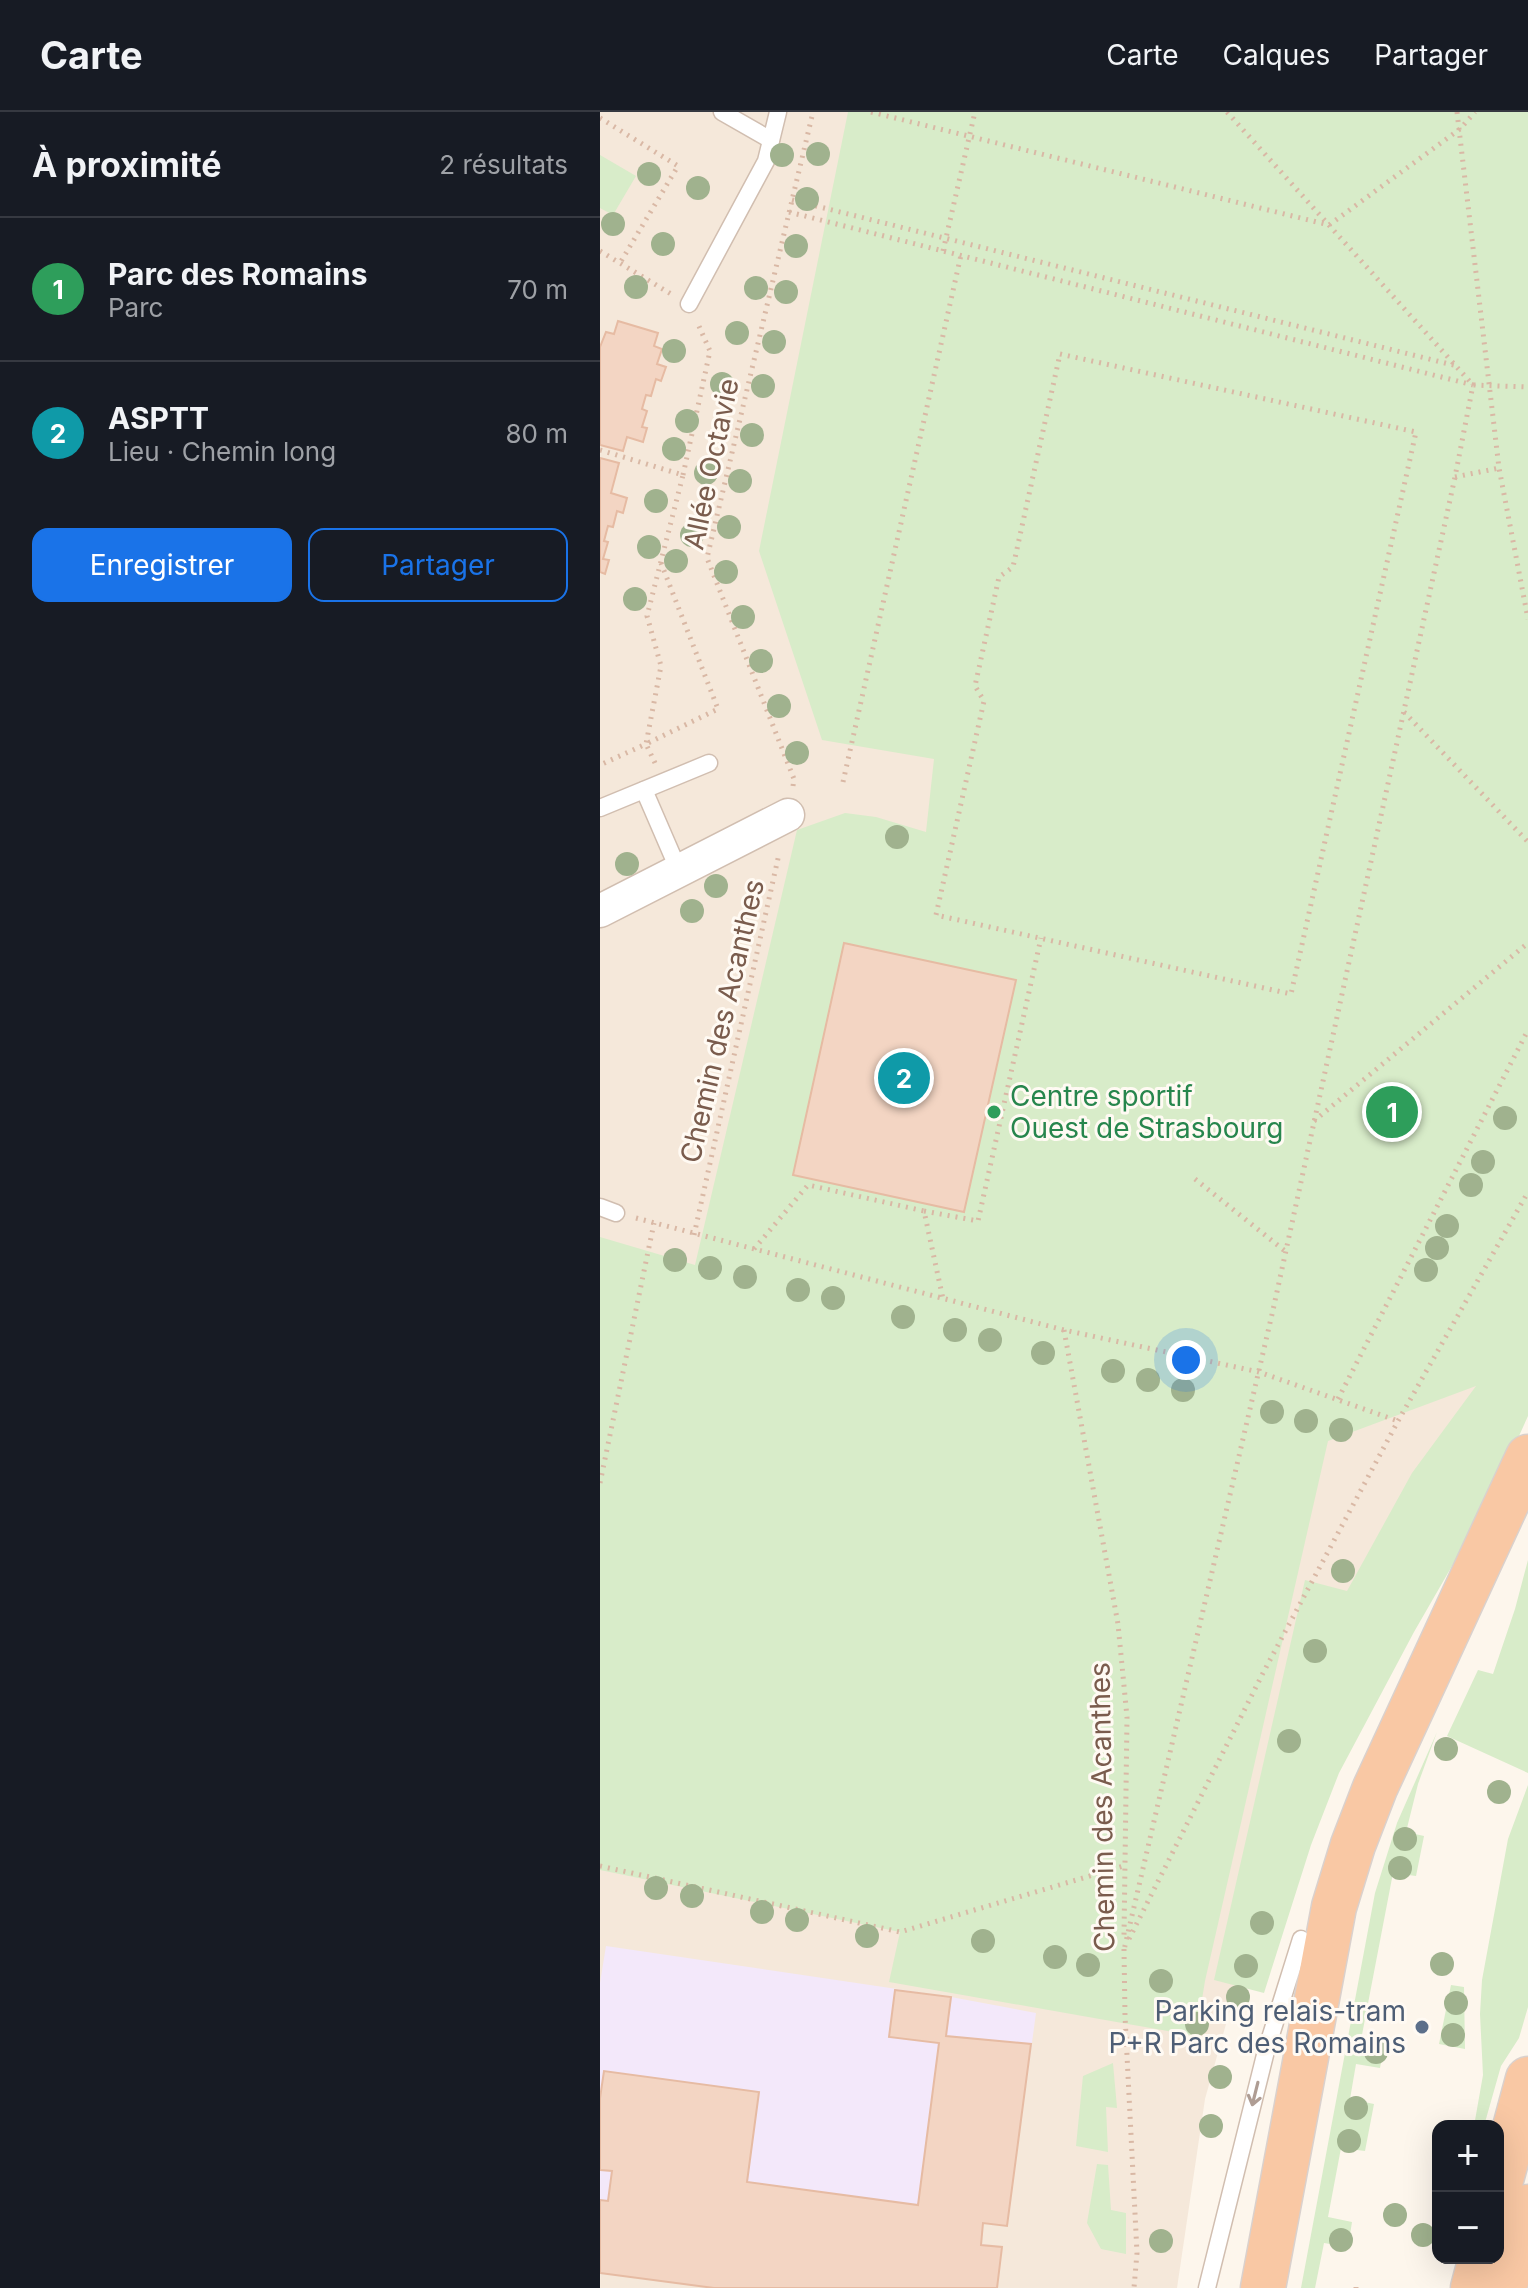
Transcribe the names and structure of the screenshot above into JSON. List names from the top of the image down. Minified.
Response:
{"streets":{"path":["Allée Octavie","Chemin des Acanthes"]},"crossings":[["Allée Octavie","Chemin des Acanthes"]],"places":["Centre sportif Ouest de Strasbourg","Parking relais-tram P+R Parc des Romains"],"page":{"header":"Carte","nav":["Carte","Calques","Partager"],"heading":["À proximité","2 résultats"],"list":[{"mark":"1","name":"Parc des Romains","note":"Parc","value":"70 m"},{"mark":"2","name":"ASPTT","note":"Lieu · Chemin long","value":"80 m"}],"buttons":["Enregistrer","Partager"],"pins":["2","1"],"map_buttons":["+","−"]}}
